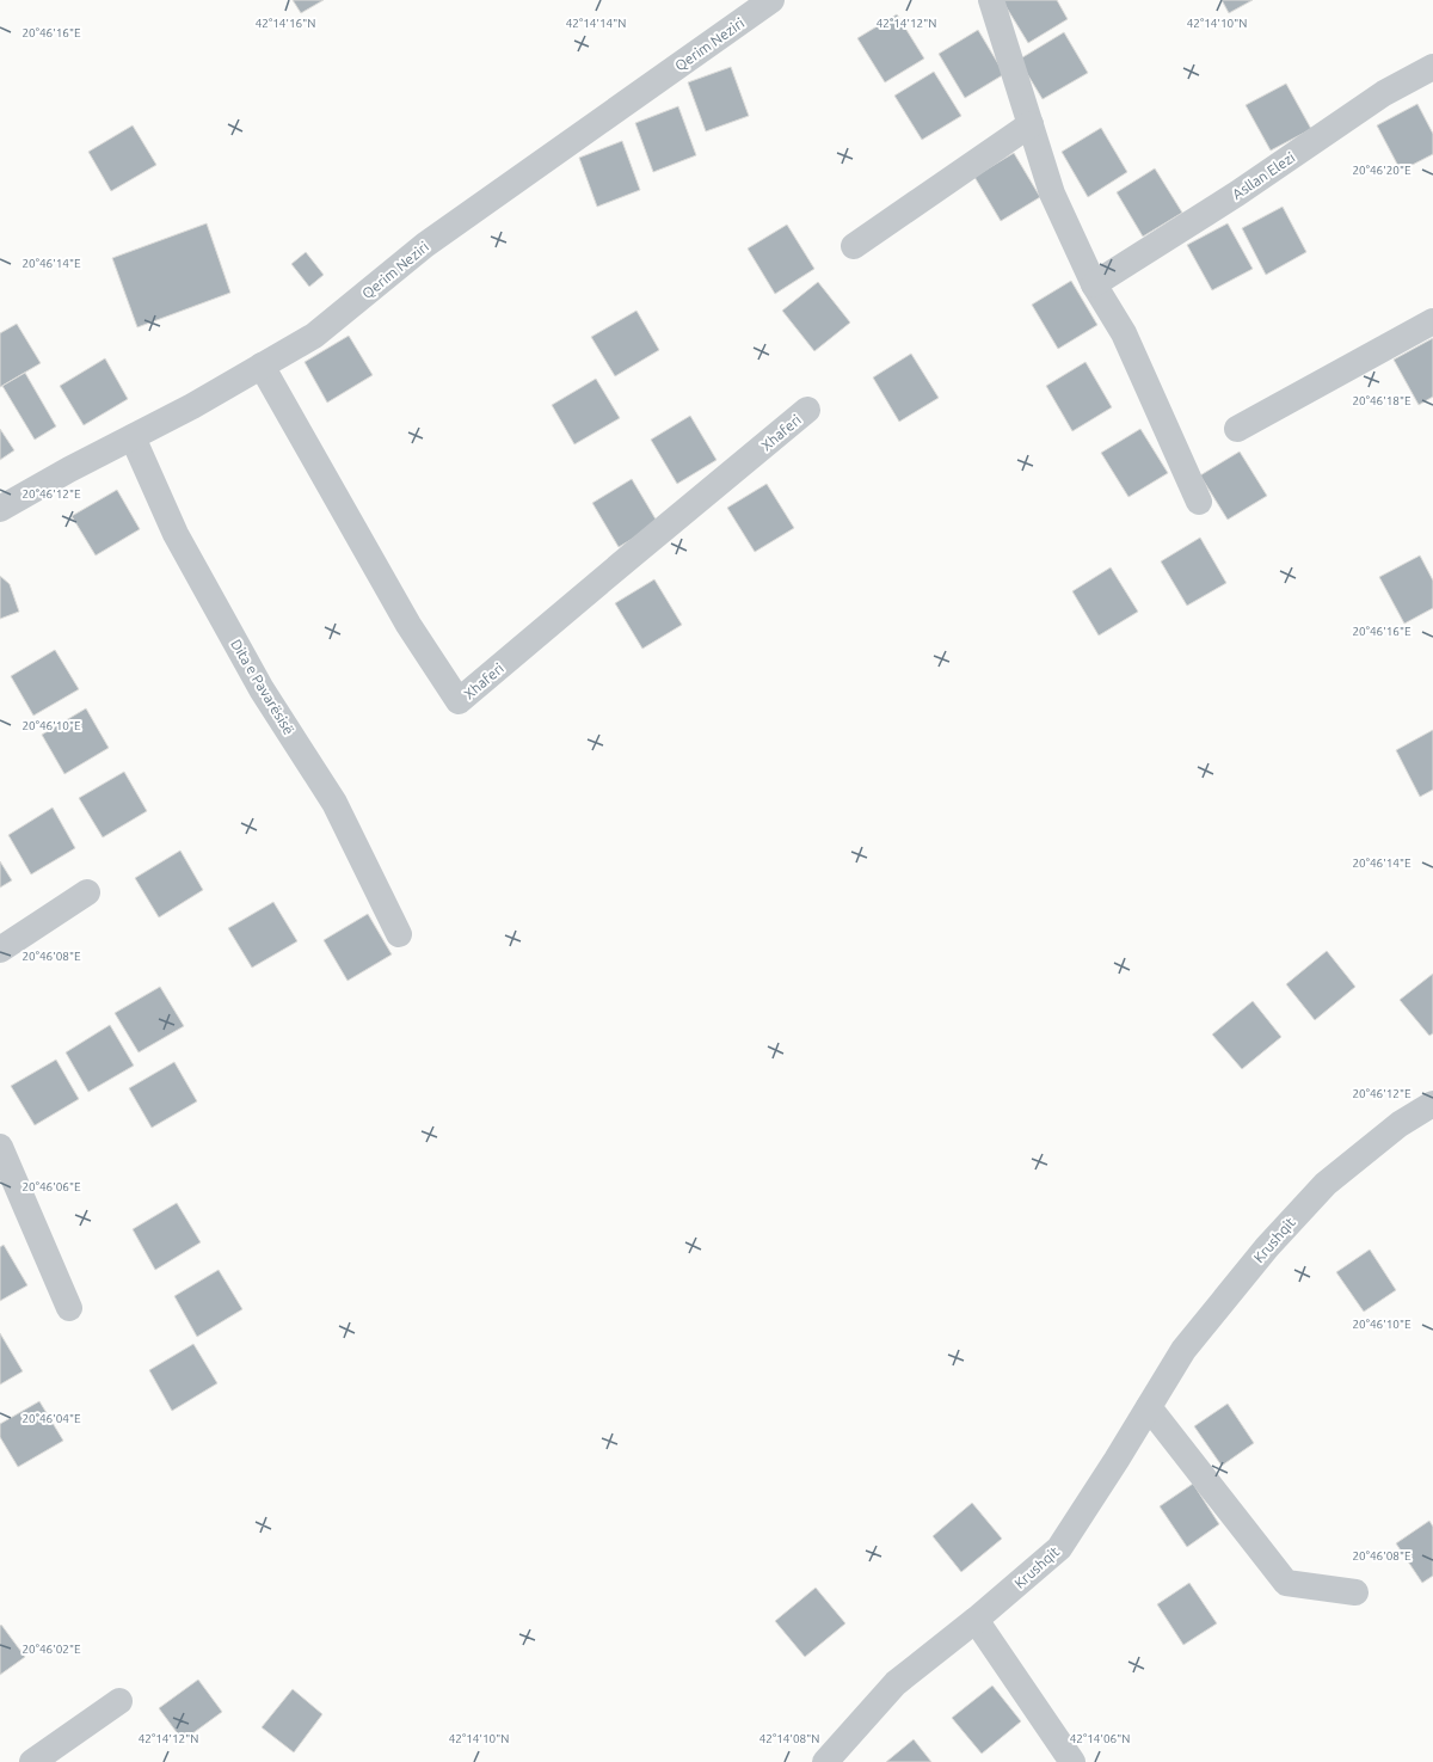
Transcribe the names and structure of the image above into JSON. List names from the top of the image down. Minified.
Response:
{"streets":{"street":["Qerim Neziri","Asllan Elezi","Xhaferi","Dita e Pavarësisë","Krushqit"]},"crossings":[["Qerim Neziri","Xhaferi"],["Qerim Neziri","Dita e Pavarësisë"]],"coordinates":["42°14'16\"N","42°14'14\"N","42°14'12\"N","42°14'10\"N","20°46'16\"E","20°46'20\"E","20°46'14\"E","20°46'18\"E","20°46'12\"E","20°46'10\"E","20°46'08\"E","20°46'06\"E","20°46'04\"E","20°46'02\"E","42°14'08\"N","42°14'06\"N"]}
